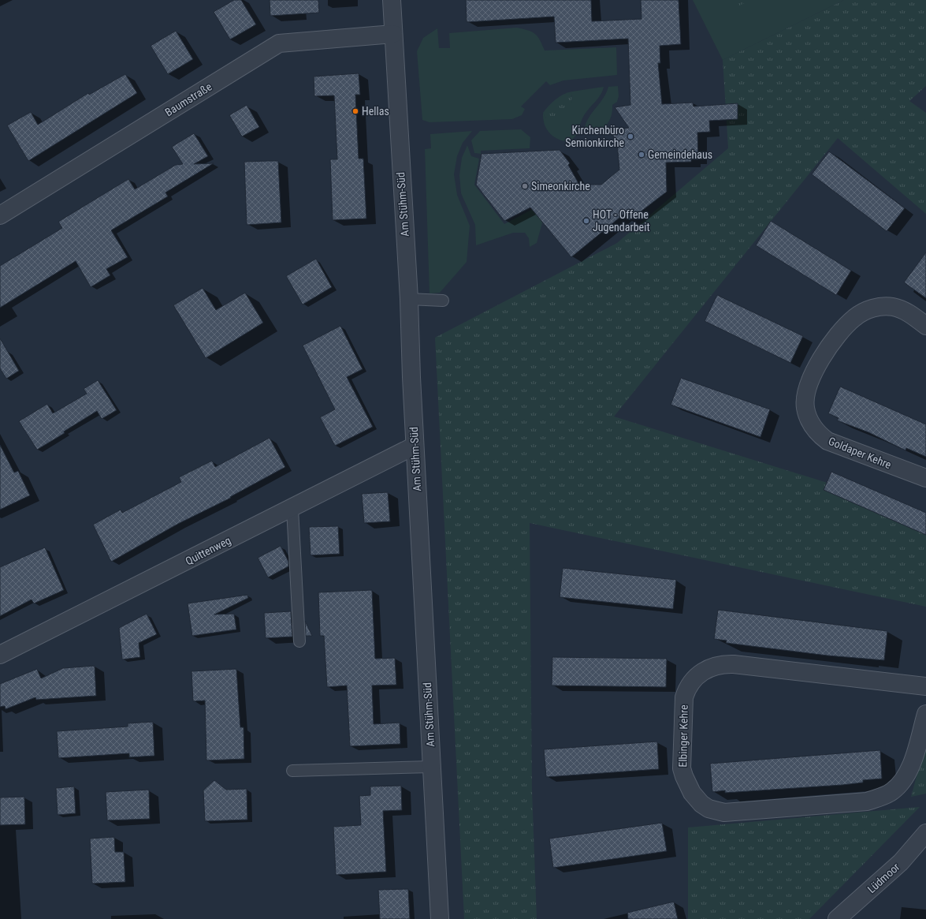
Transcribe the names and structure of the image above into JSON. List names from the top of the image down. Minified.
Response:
{"streets":{"street":["Baumstraße","Am Stühm-Süd","Goldaper Kehre","Quittenweg","Elbinger Kehre","Lüdmoor"]},"crossings":[["Baumstraße","Am Stühm-Süd"],["Am Stühm-Süd","Quittenweg"]],"places":["Hellas","Kirchenbüro Semionkirche","Gemeindehaus","Simeonkirche","HOT - Offene Jugendarbeit"]}
